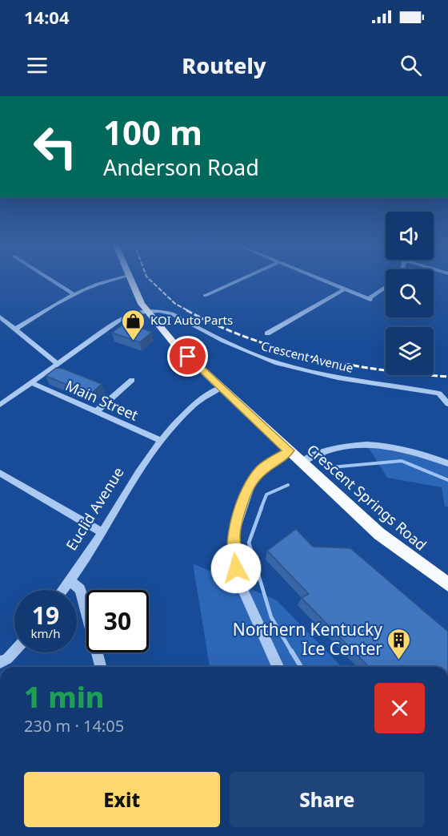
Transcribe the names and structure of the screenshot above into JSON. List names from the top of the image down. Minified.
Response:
{"streets":{"main road":["Crescent Springs Road"],"street":["Crescent Avenue","Main Street","Euclid Avenue"]},"crossings":[["Crescent Avenue","Main Street"],["Crescent Avenue","Crescent Springs Road"],["Main Street","Euclid Avenue"],["Crescent Springs Road","Euclid Avenue"]],"places":{"shop":["KOI Auto Parts"],"building":["Northern Kentucky Ice Center"]},"page":{"status":"14:04","header":"Routely","turn":["100 m","Anderson Road"],"speed":"19 km/h","limit":"30","heading":["1 min","230 m · 14:05"],"buttons":["Exit","Share"]}}
